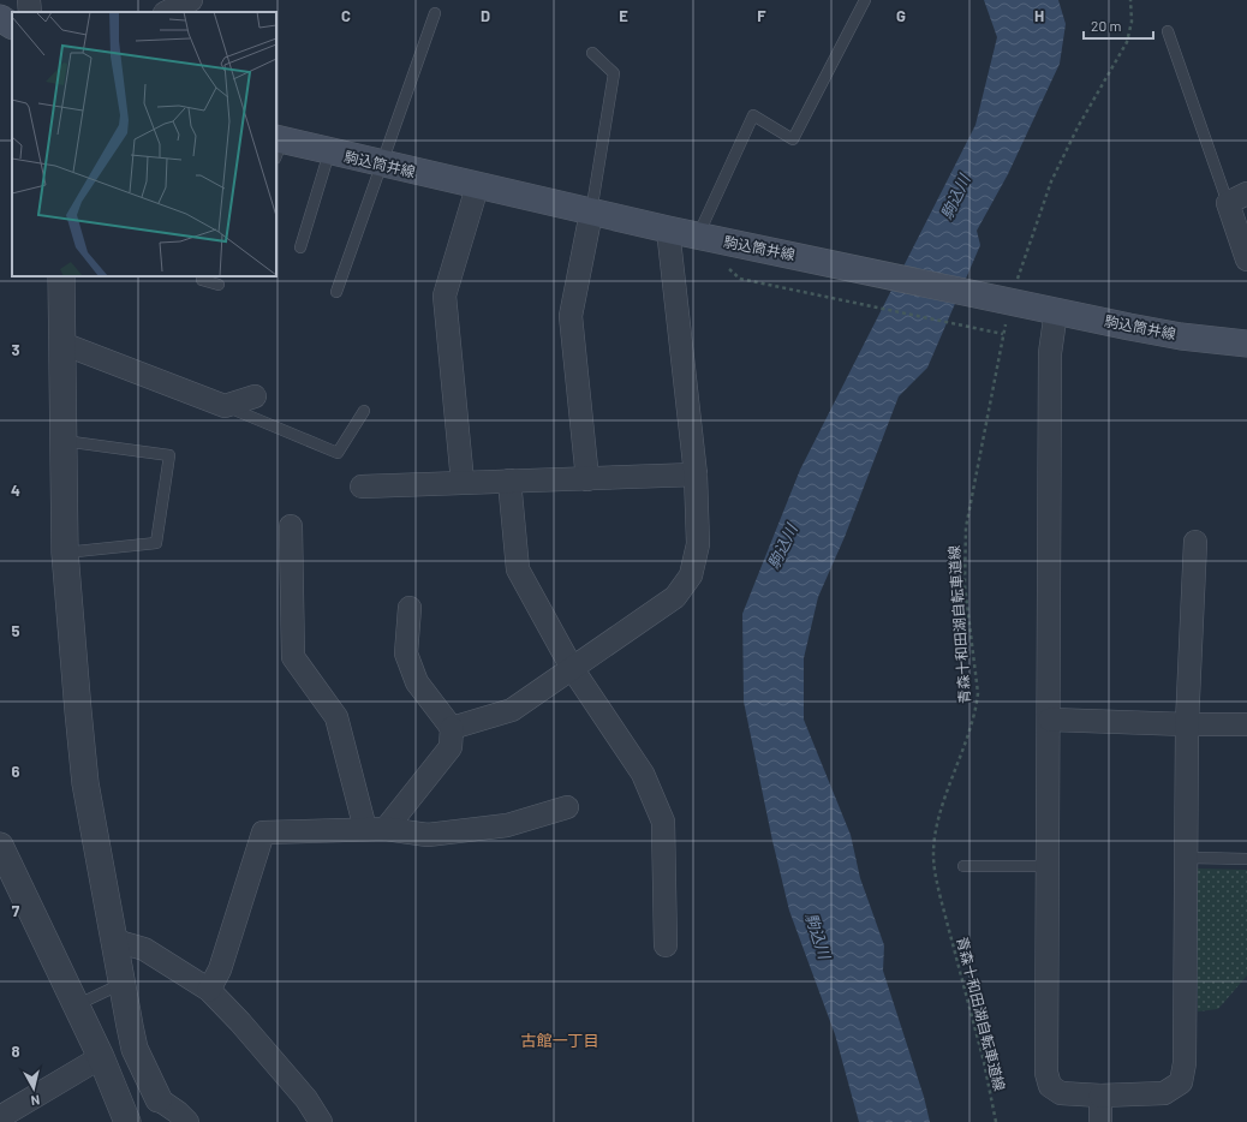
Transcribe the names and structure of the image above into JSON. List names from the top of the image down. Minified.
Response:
{"streets":{"main road":["駒込筒井線"],"path":["青森十和田湖自転車道線"]},"crossings":[["駒込筒井線","青森十和田湖自転車道線"]],"districts":["古館一丁目"],"water":["駒込川"],"scale_bar":"20 m","north":"bottom","grid":{"columns":["C","D","E","F","G","H"],"rows":["3","4","5","6","7","8"]}}
